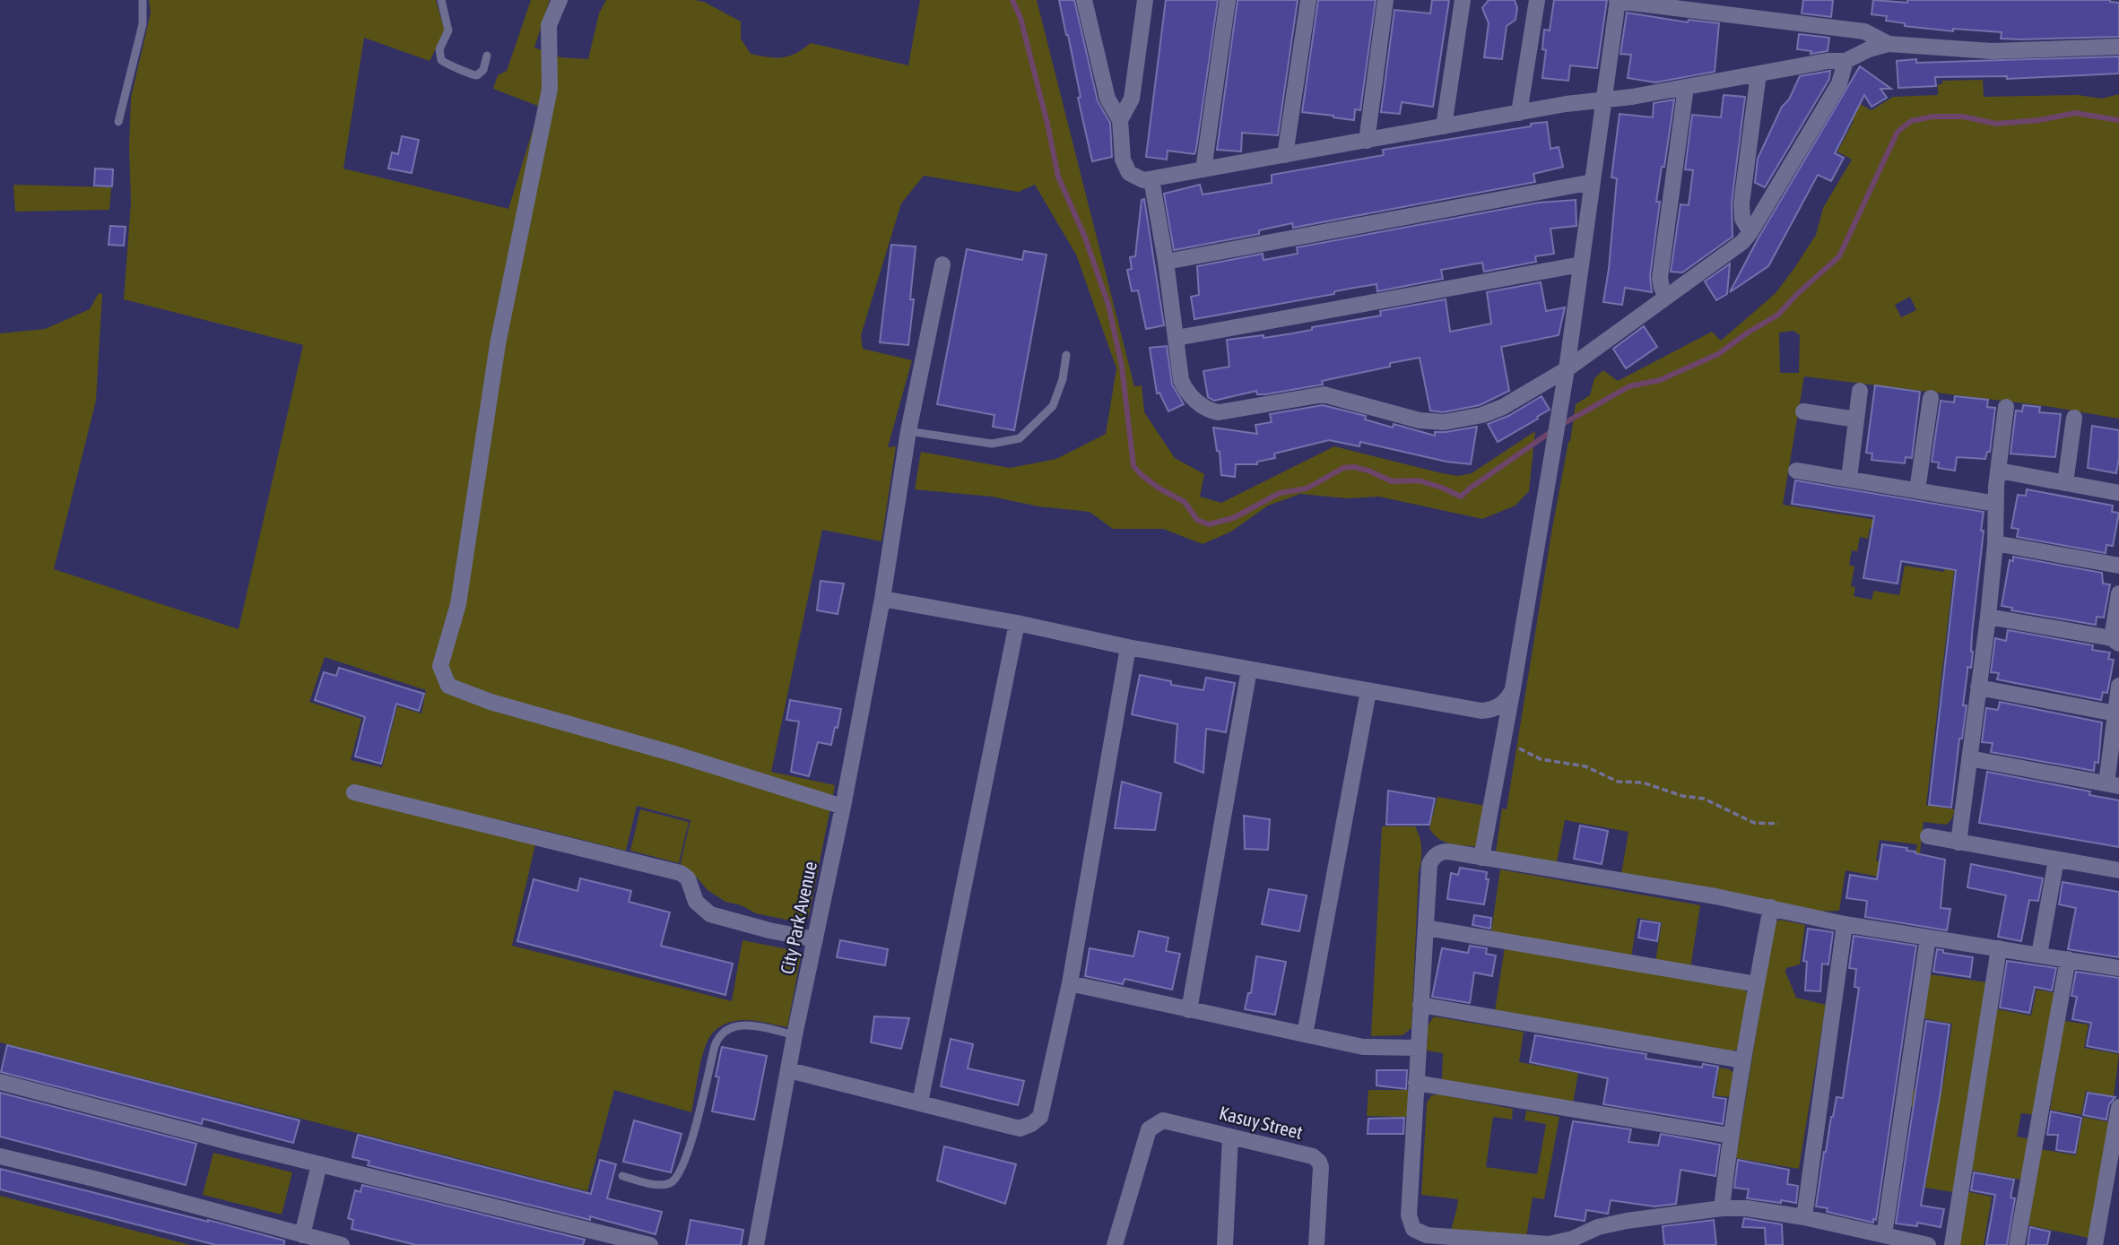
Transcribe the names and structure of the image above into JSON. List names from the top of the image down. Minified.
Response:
{"streets":{"street":["City Park Avenue","Kasuy Street"]}}
